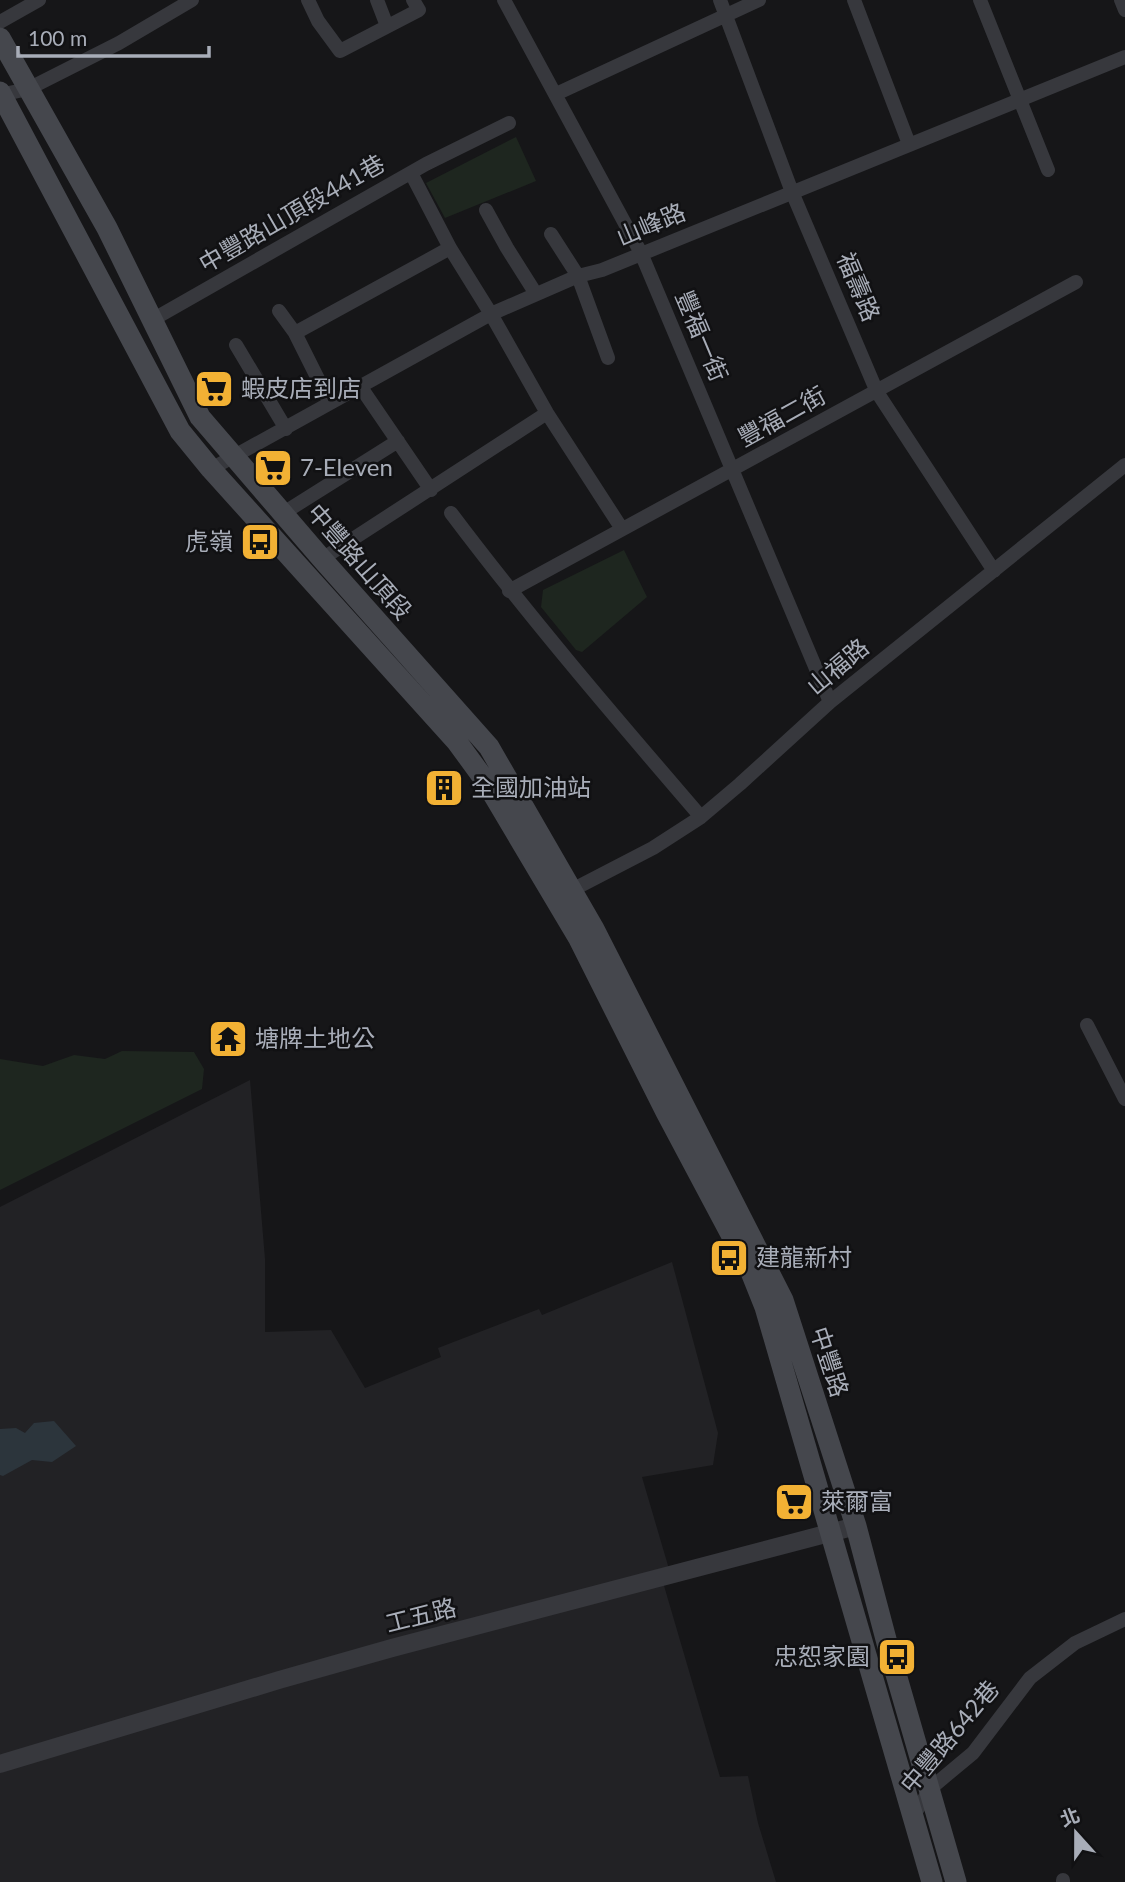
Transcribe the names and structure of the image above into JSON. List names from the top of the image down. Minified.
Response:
{"streets":{"main road":["中豐路山頂段","中豐路"],"street":["中豐路山頂段441巷","山峰路","福壽路","豐福一街","豐福二街","山福路","工五路","中豐路642巷"]},"crossings":[["中豐路山頂段441巷","中豐路山頂段"],["山峰路","福壽路"],["山峰路","豐福一街"],["山峰路","中豐路山頂段"],["福壽路","豐福二街"],["福壽路","山福路"],["豐福一街","豐福二街"],["豐福一街","山福路"],["中豐路山頂段","山福路"],["中豐路山頂段","中豐路"],["山福路","中豐路"],["中豐路","工五路"],["中豐路","中豐路642巷"]],"places":{"supermarket":["蝦皮店到店","7-Eleven","萊爾富"],"bus stop":["虎嶺","建龍新村","忠恕家園"],"building":["全國加油站"],"temple":["塘牌土地公"]},"scale_bar":"100 m","north":"top"}
